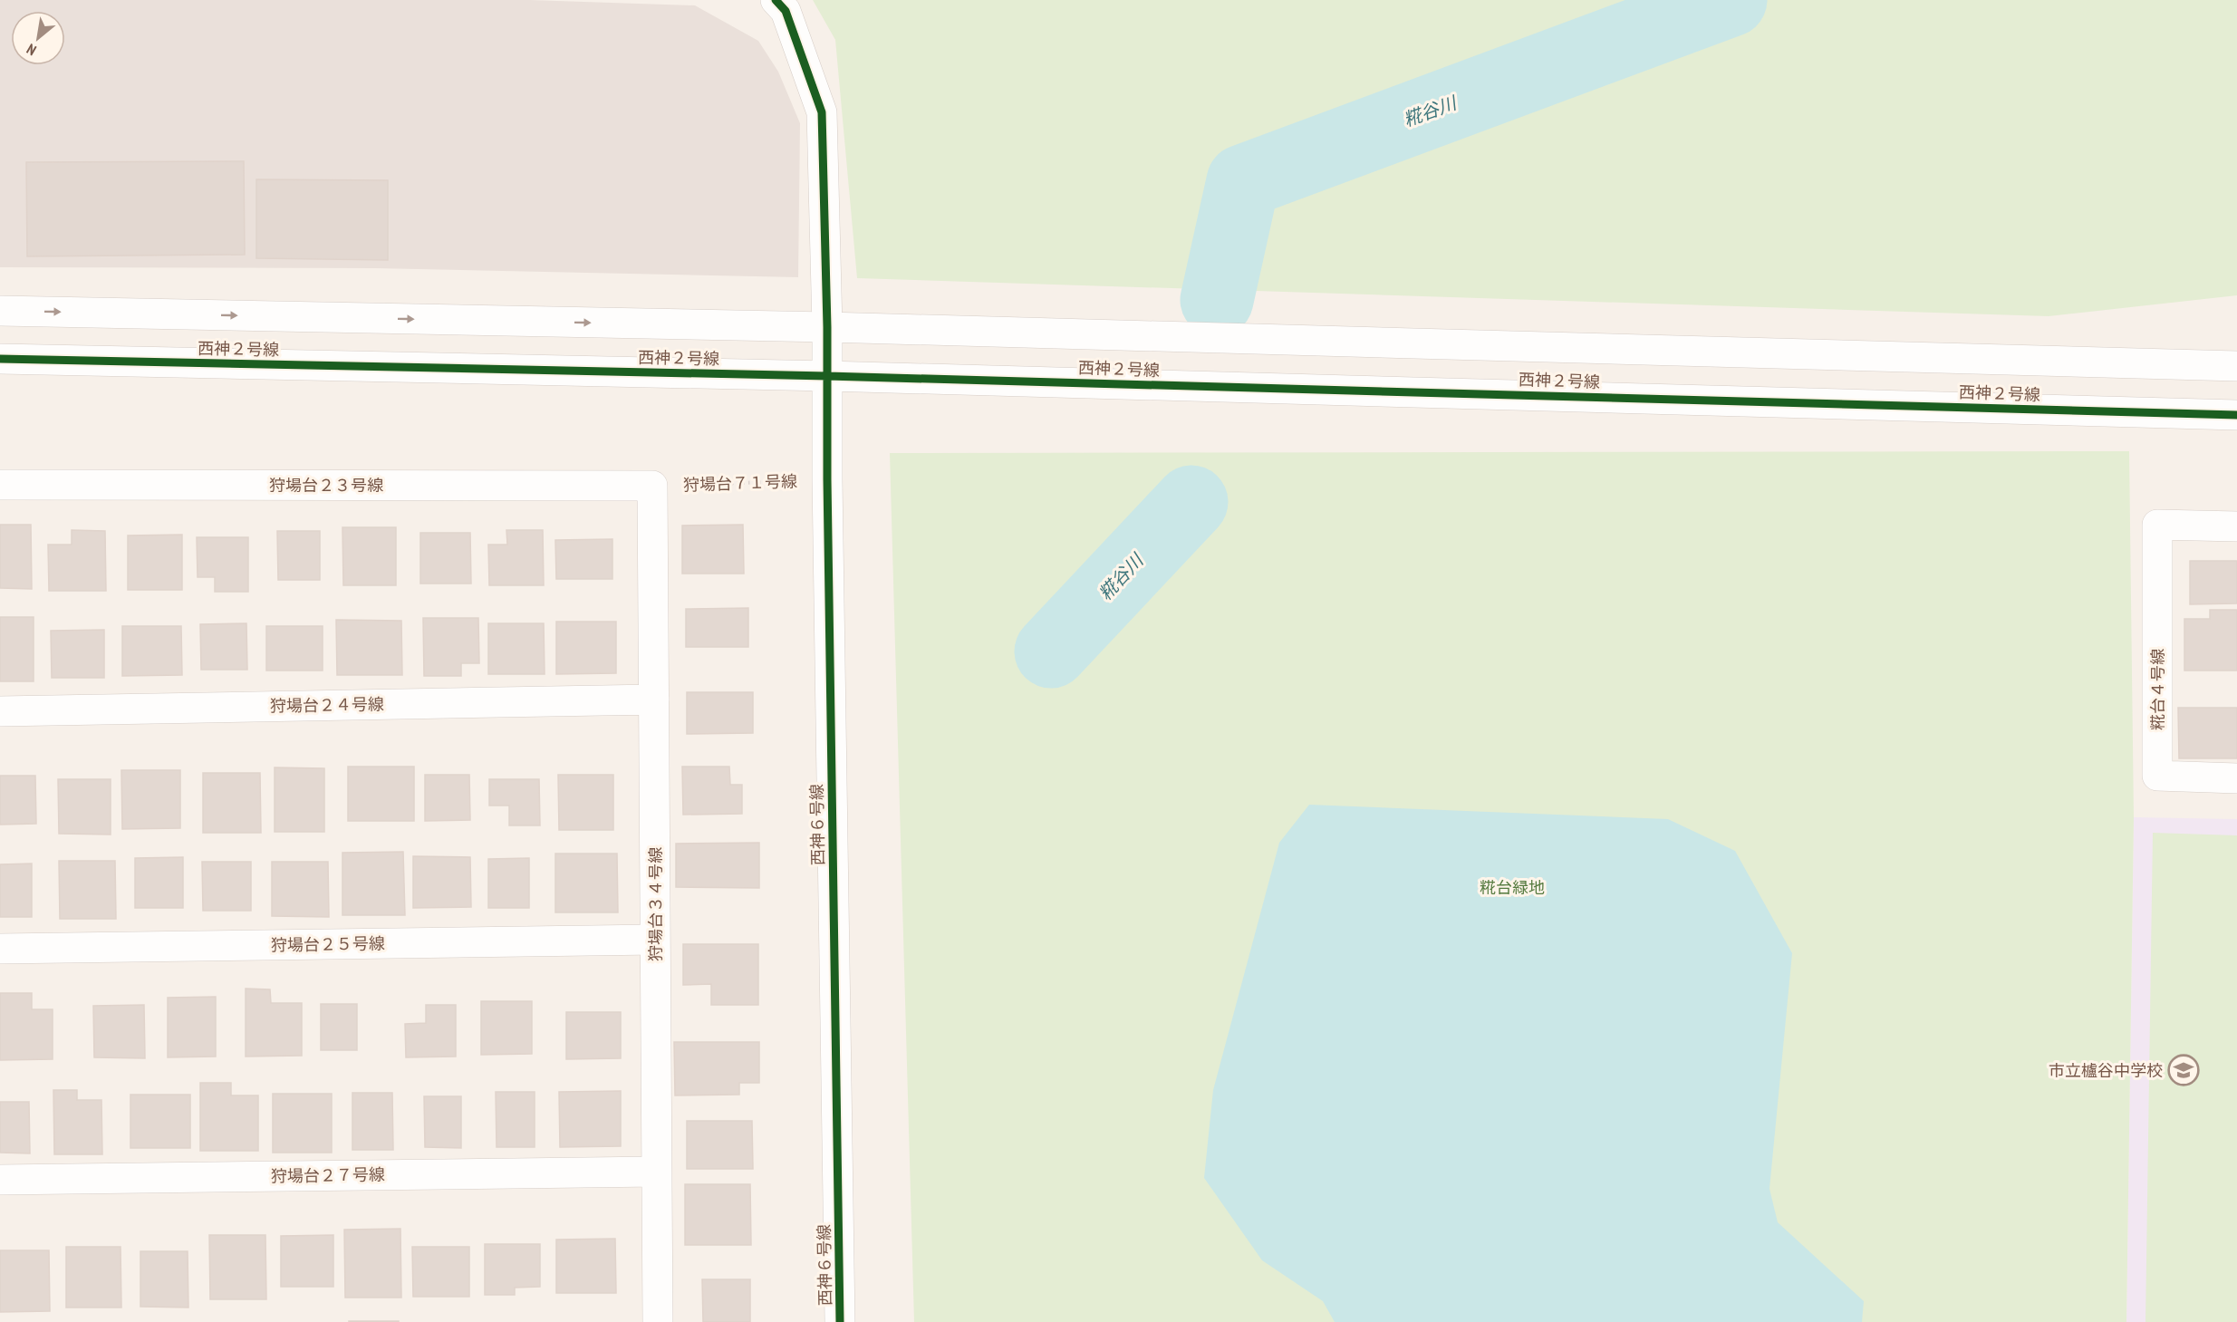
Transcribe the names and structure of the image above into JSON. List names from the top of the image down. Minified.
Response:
{"streets":{"street":["西神２号線","狩場台２３号線","糀台４号線","狩場台２４号線","西神６号線","狩場台３４号線","狩場台２５号線","狩場台２７号線"],"path":["狩場台７１号線"]},"crossings":[["西神２号線","西神６号線"],["狩場台７１号線","狩場台２３号線"],["狩場台７１号線","西神６号線"],["狩場台７１号線","狩場台３４号線"],["狩場台２３号線","狩場台３４号線"],["狩場台２４号線","狩場台３４号線"],["狩場台３４号線","狩場台２５号線"],["狩場台３４号線","狩場台２７号線"]],"water":["糀谷川"],"parks":["糀台緑地"],"places":{"school or university":["市立櫨谷中学校"]},"north":"bottom left"}
